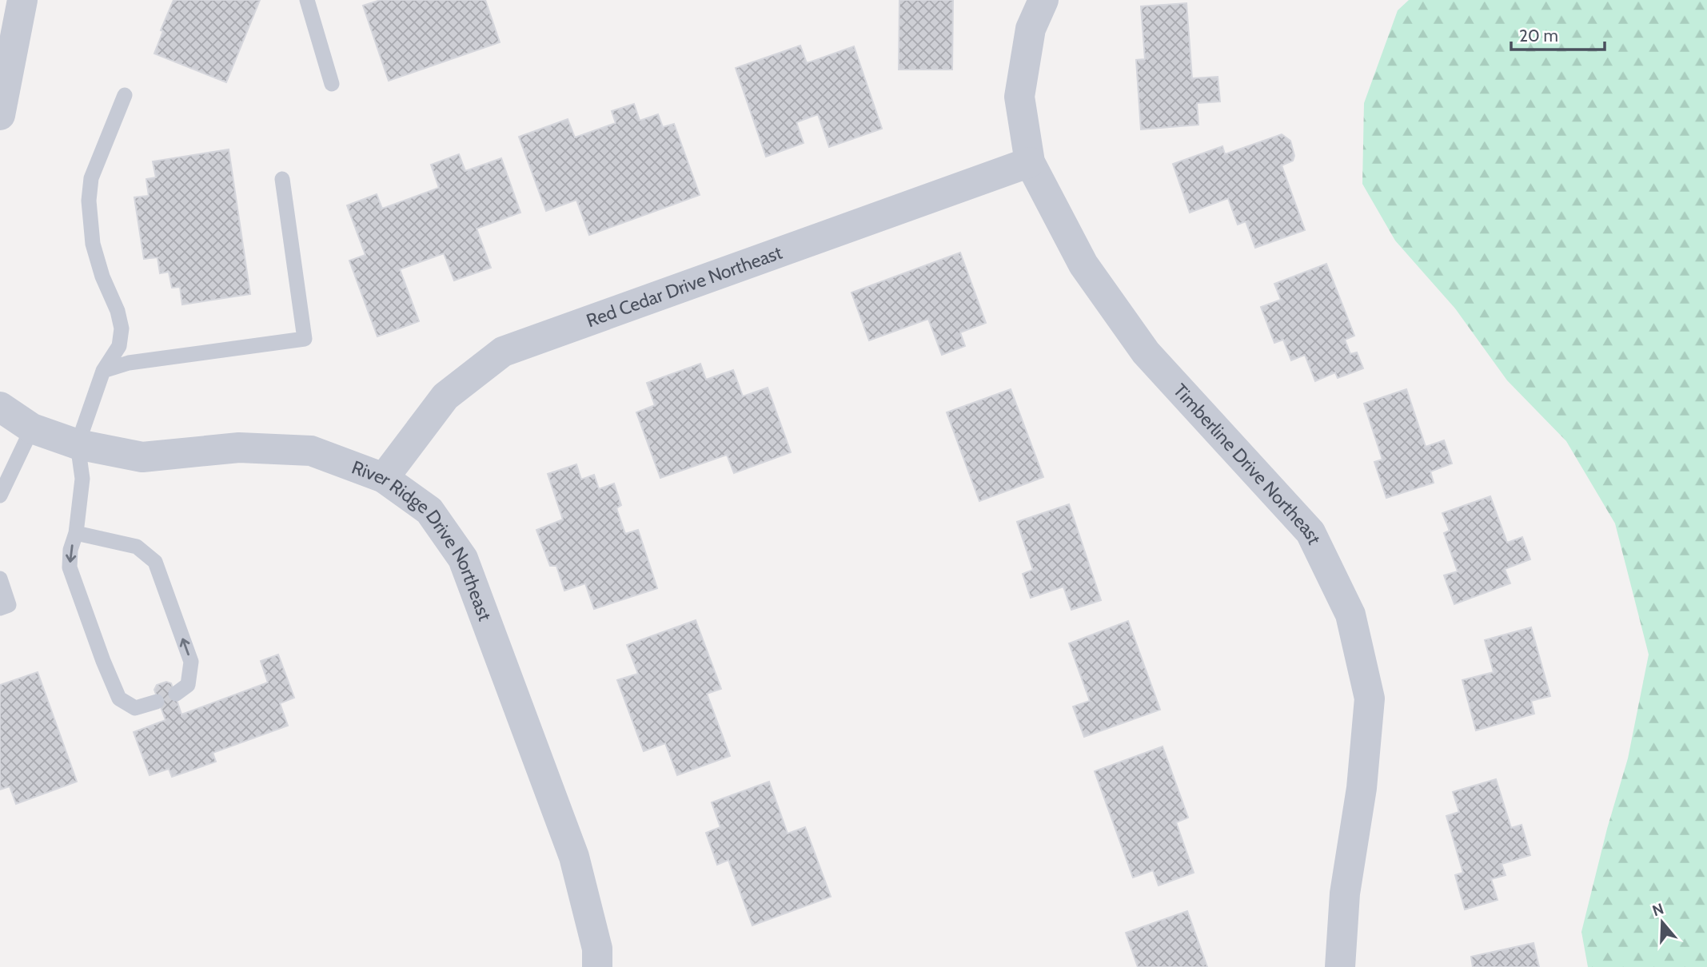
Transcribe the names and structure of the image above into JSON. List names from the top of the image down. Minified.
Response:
{"streets":{"street":["Red Cedar Drive Northeast","Timberline Drive Northeast","River Ridge Drive Northeast"]},"crossings":[["Red Cedar Drive Northeast","Timberline Drive Northeast"],["Red Cedar Drive Northeast","River Ridge Drive Northeast"]],"scale_bar":"20 m","north":"top"}
